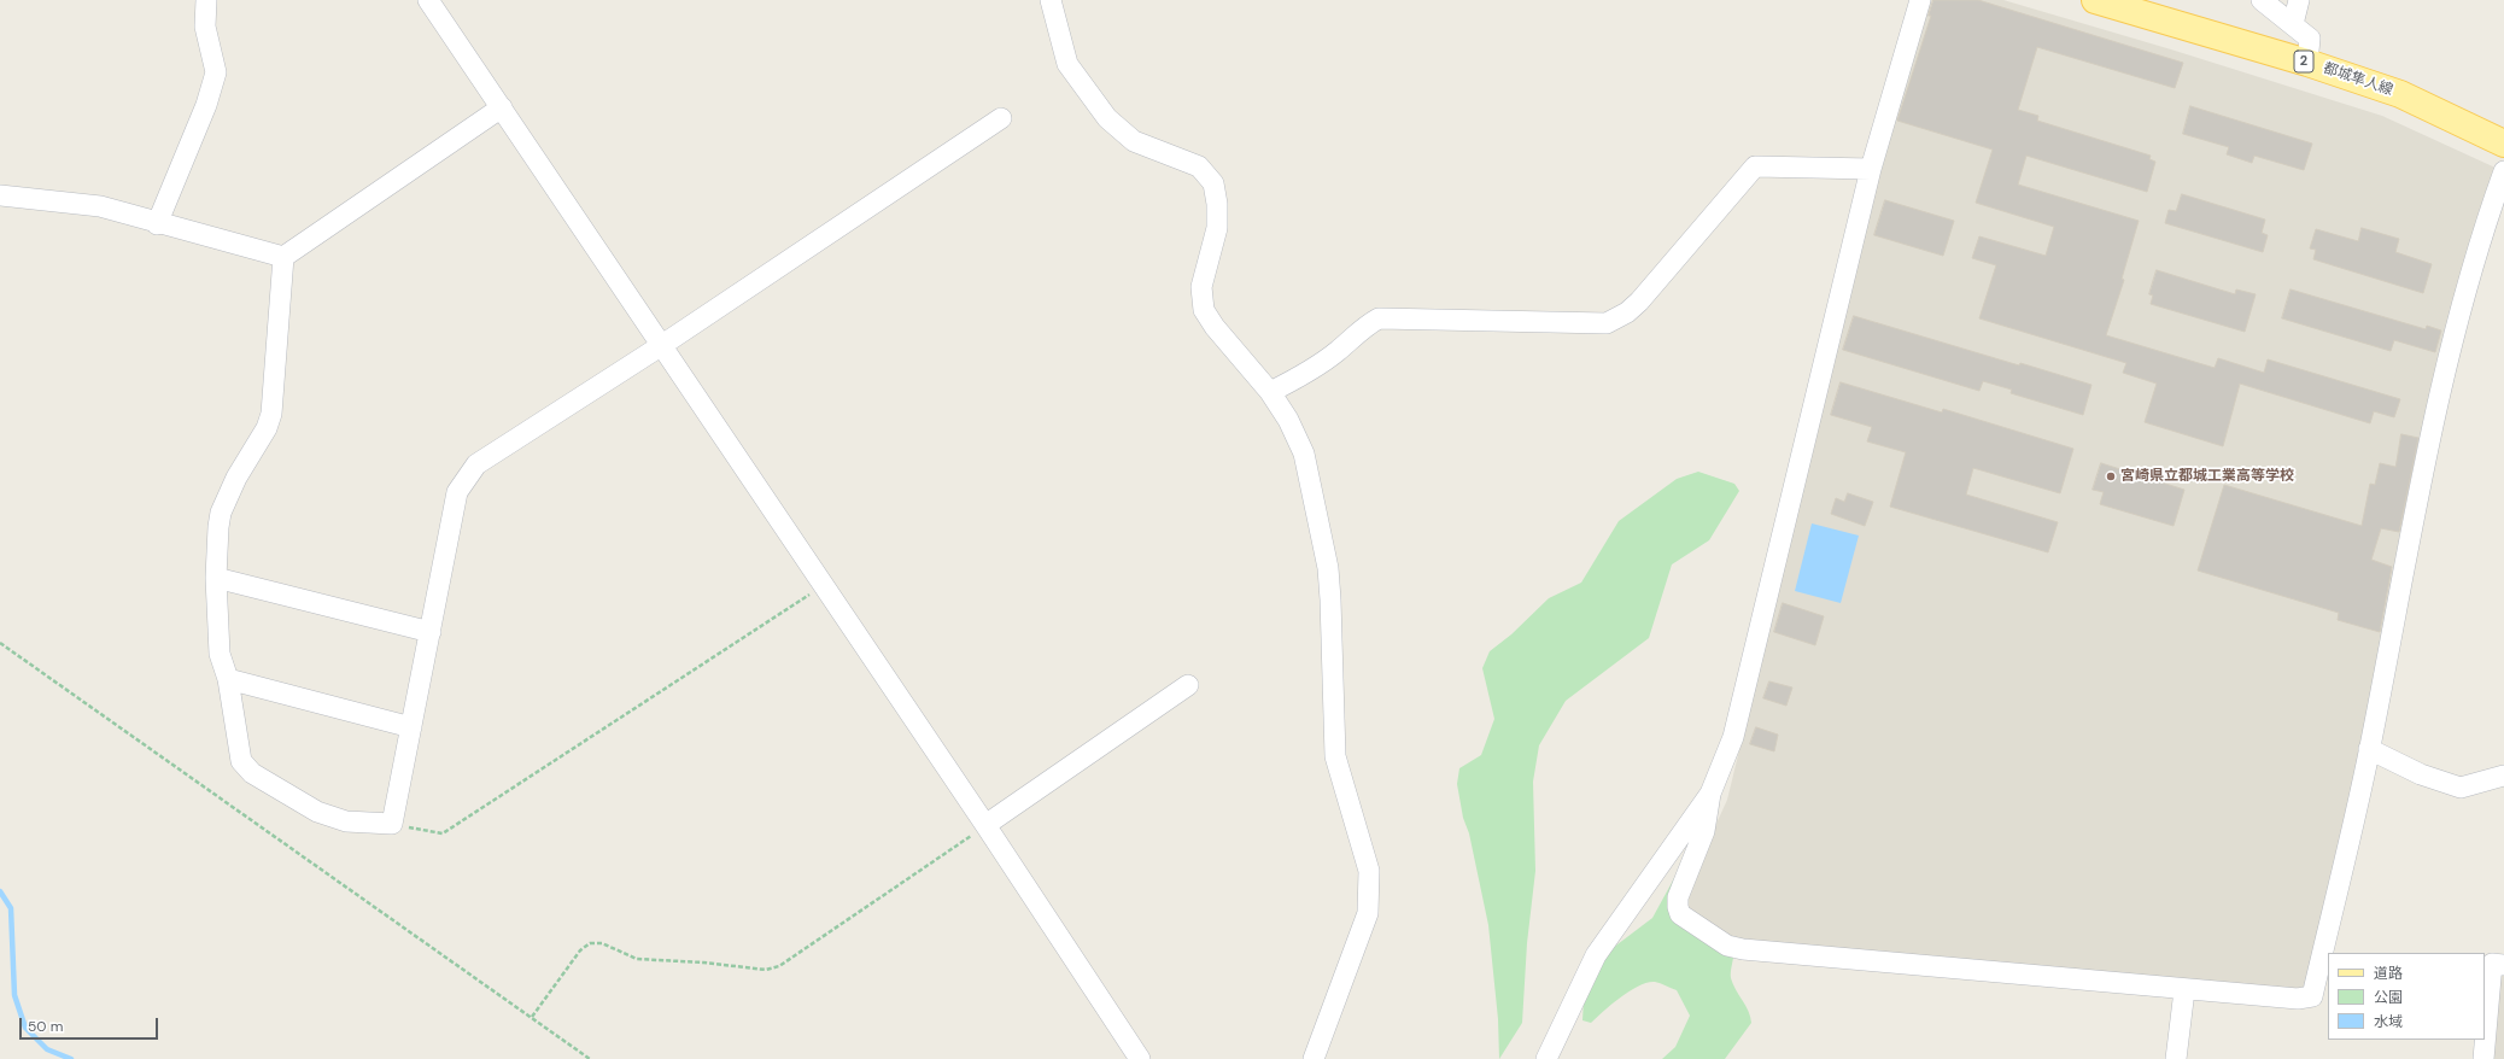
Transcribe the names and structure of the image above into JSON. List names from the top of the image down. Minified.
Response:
{"streets":{"main road":["2","都城隼人線"]},"places":["宮崎県立都城工業高等学校"],"legend":["道路","公園","水域"],"scale_bar":"50 m"}
